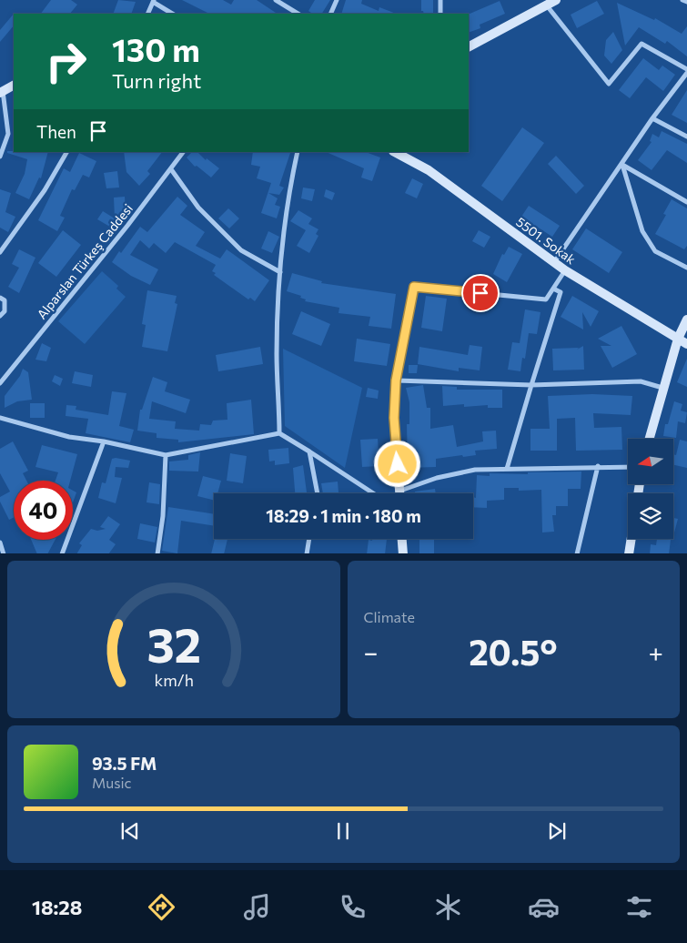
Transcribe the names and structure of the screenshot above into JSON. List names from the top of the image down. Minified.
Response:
{"streets":{"street":["5501. Sokak","Alparslan Türkeş Caddesi"]},"north":"left","page":{"turn":["130 m","Turn right"],"then":"Then","limit":"40","trip":"18:29 · 1 min · 180 m","tile":"Climate","heat":["−","20.5°","+"],"song":["93.5 FM","Music"],"tabs":"18:28","gauge":["32","km/h"]}}
